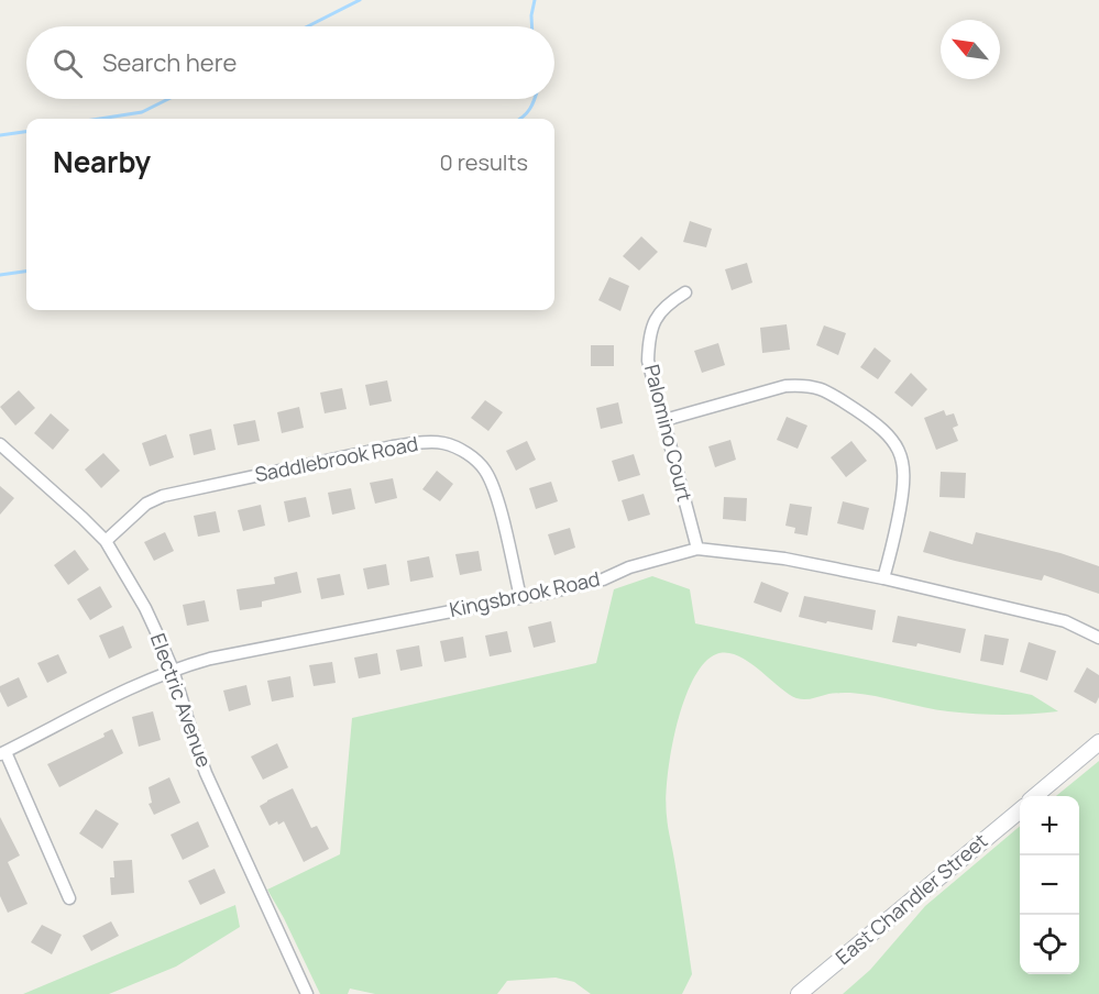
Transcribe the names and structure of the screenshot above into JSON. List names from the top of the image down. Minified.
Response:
{"streets":{"street":["Palomino Court","Saddlebrook Road","Kingsbrook Road","Electric Avenue","East Chandler Street"]},"crossings":[["Palomino Court","Kingsbrook Road"],["Saddlebrook Road","Kingsbrook Road"],["Saddlebrook Road","Electric Avenue"],["Kingsbrook Road","Electric Avenue"]],"north":"top left","page":{"search":"Search here","heading":["Nearby","0 results"],"map_buttons":["+","−"]}}
